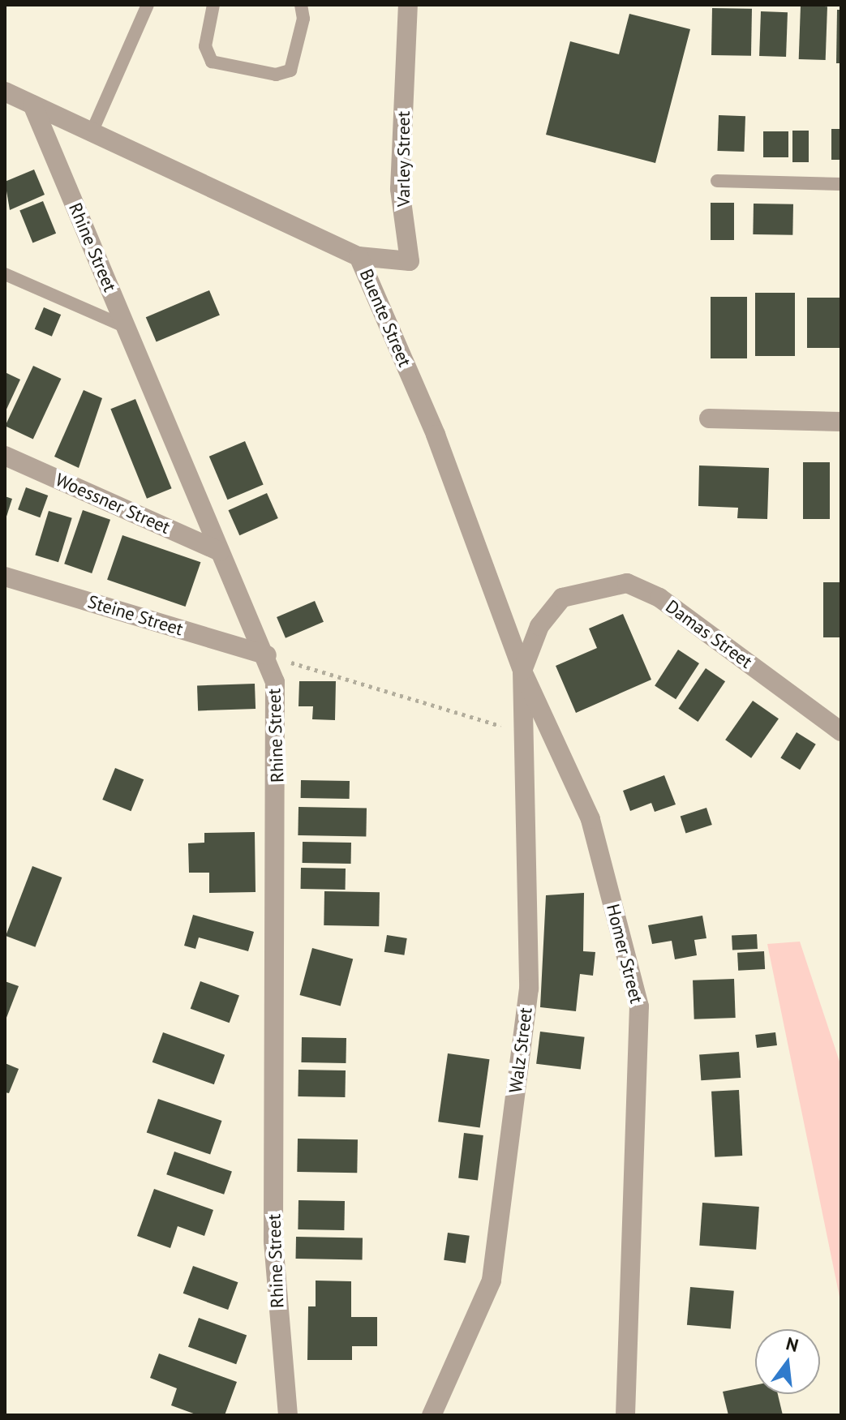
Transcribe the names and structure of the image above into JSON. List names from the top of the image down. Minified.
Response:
{"streets":{"street":["Varley Street","Rhine Street","Buente Street","Woessner Street","Steine Street","Damas Street","Homer Street","Walz Street"]},"crossings":[["Varley Street","Buente Street"],["Rhine Street","Buente Street"],["Rhine Street","Woessner Street"],["Rhine Street","Steine Street"],["Buente Street","Damas Street"],["Buente Street","Homer Street"],["Buente Street","Walz Street"],["Damas Street","Homer Street"],["Damas Street","Walz Street"],["Homer Street","Walz Street"]],"north":"top"}
